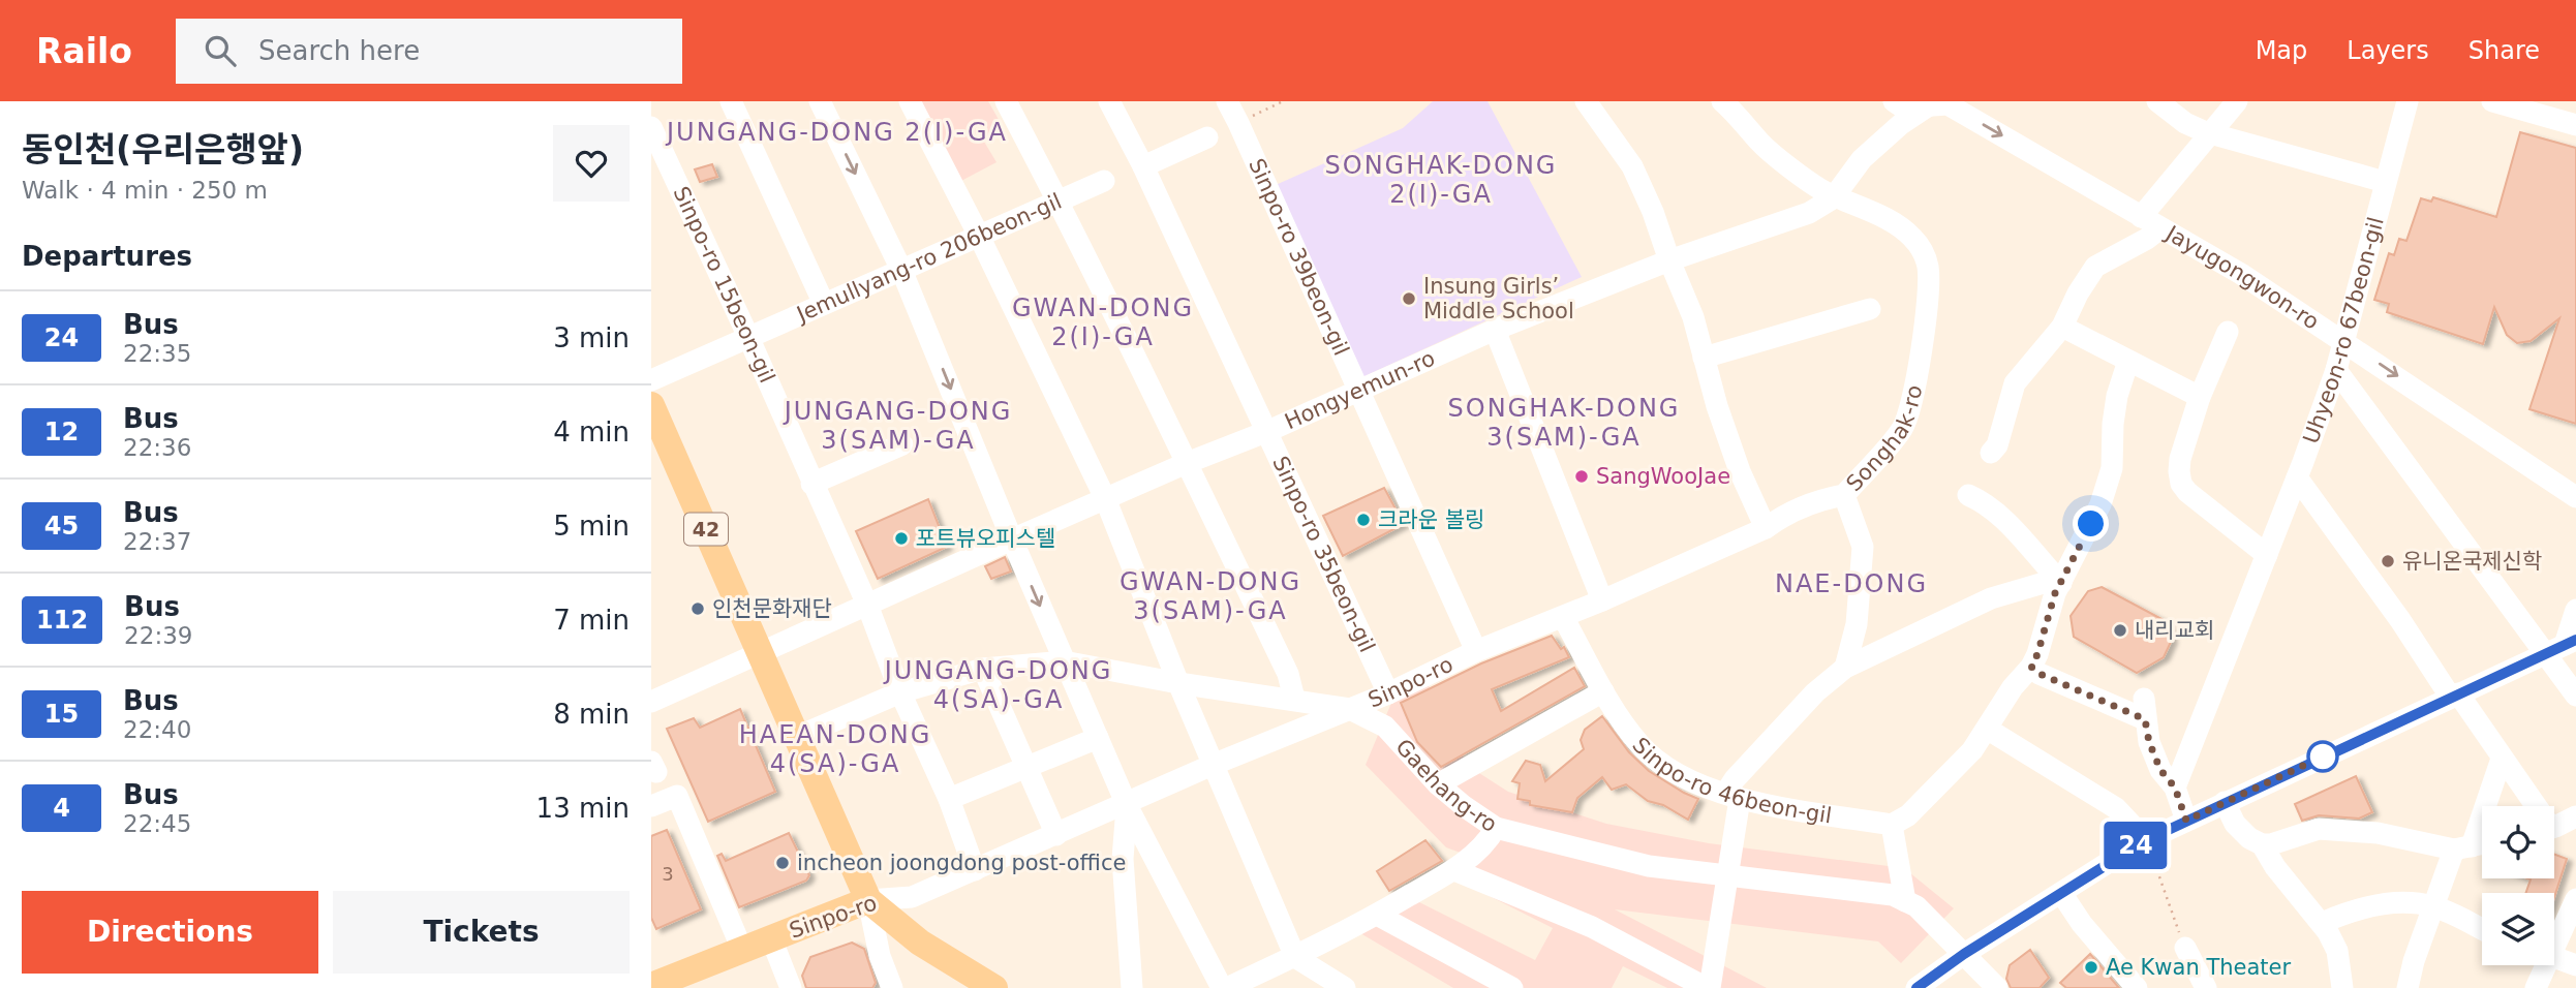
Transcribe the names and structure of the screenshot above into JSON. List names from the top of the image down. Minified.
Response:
{"streets":{"main road":["42","Sinpo-ro"],"street":["Jemullyang-ro 206beon-gil","Sinpo-ro 39beon-gil","Jayugongwon-ro","Sinpo-ro 15beon-gil","Uhyeon-ro 67beon-gil","Hongyemun-ro","Songhak-ro","Sinpo-ro 35beon-gil","Sinpo-ro 46beon-gil","Gaehang-ro"]},"crossings":[["Jemullyang-ro 206beon-gil","Sinpo-ro 15beon-gil"],["Sinpo-ro 39beon-gil","Hongyemun-ro"],["Sinpo-ro 39beon-gil","Sinpo-ro"],["Jayugongwon-ro","Uhyeon-ro 67beon-gil"],["Jayugongwon-ro","Hongyemun-ro"],["Sinpo-ro 15beon-gil","Hongyemun-ro"],["Sinpo-ro 15beon-gil","Sinpo-ro"],["Sinpo-ro 15beon-gil","Gaehang-ro"],["Hongyemun-ro","42"],["Hongyemun-ro","Sinpo-ro 35beon-gil"],["Songhak-ro","Sinpo-ro"],["42","Sinpo-ro"],["42","Gaehang-ro"],["Sinpo-ro 35beon-gil","Sinpo-ro"],["Sinpo-ro","Sinpo-ro 46beon-gil"],["Sinpo-ro","Gaehang-ro"]],"districts":["JUNGANG-DONG 2(I)-GA","SONGHAK-DONG 2(I)-GA","GWAN-DONG 2(I)-GA","SONGHAK-DONG 3(SAM)-GA","JUNGANG-DONG 3(SAM)-GA","GWAN-DONG 3(SAM)-GA","NAE-DONG","JUNGANG-DONG 4(SA)-GA","HAEAN-DONG 4(SA)-GA"],"places":["Insung Girls’ Middle School","SangWooJae","크라운 볼링","포트뷰오피스텔","유니온국제신학","인천문화재단","내리교회","incheon joongdong post-office","Ae Kwan Theater"],"lines":["bus line 24"],"house_numbers":["3"],"page":{"header":"Railo","search":"Search here","nav":["Map","Layers","Share"],"heading":[["동인천(우리은행앞)","Walk · 4 min · 250 m"],"Departures"],"on_map":"24","list":[{"mark":"24","name":"Bus","note":"22:35","value":"3 min"},{"mark":"12","name":"Bus","note":"22:36","value":"4 min"},{"mark":"45","name":"Bus","note":"22:37","value":"5 min"},{"mark":"112","name":"Bus","note":"22:39","value":"7 min"},{"mark":"15","name":"Bus","note":"22:40","value":"8 min"},{"mark":"4","name":"Bus","note":"22:45","value":"13 min"}],"buttons":["Directions","Tickets"]}}
